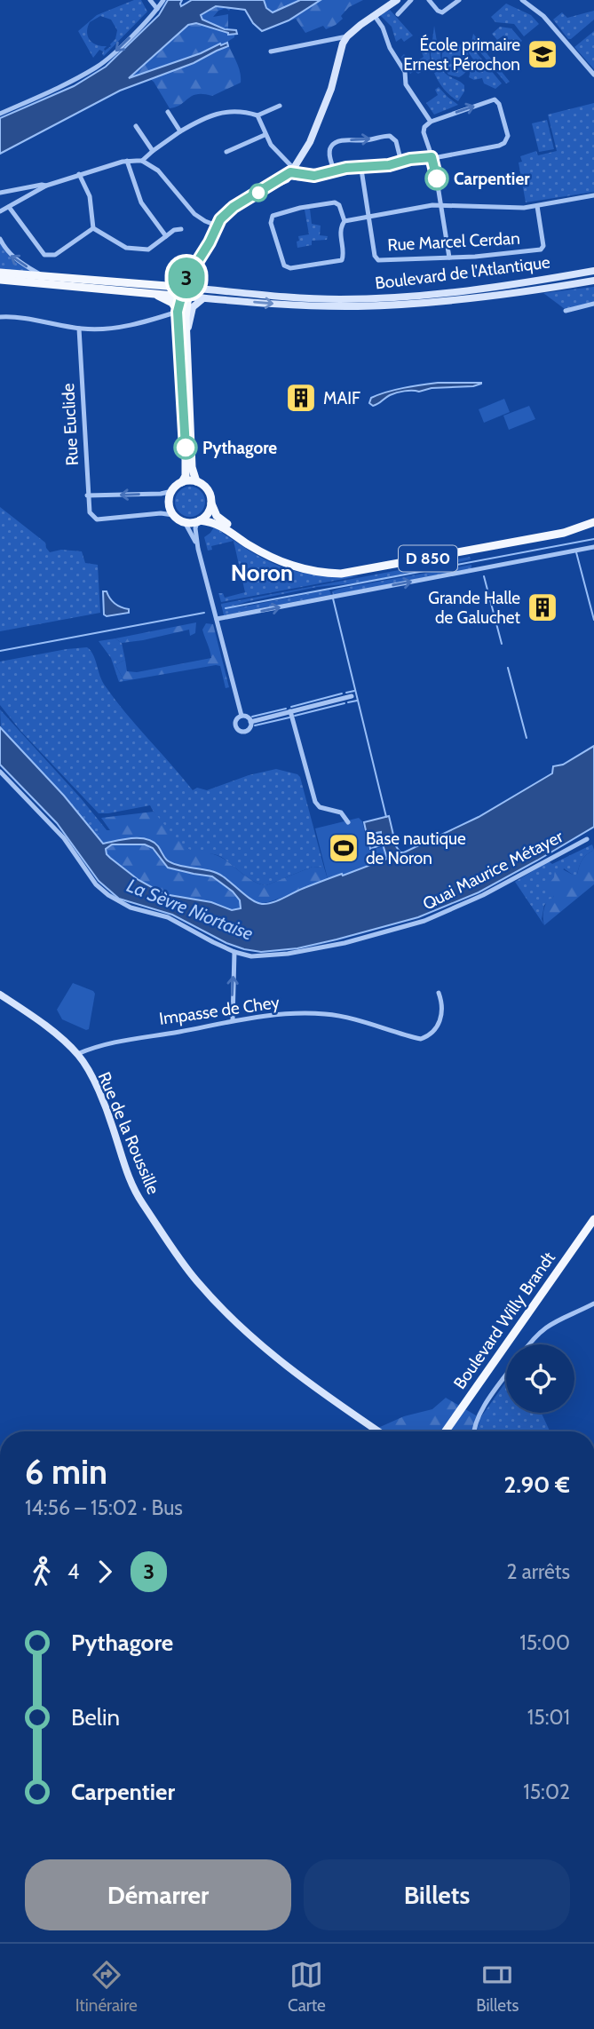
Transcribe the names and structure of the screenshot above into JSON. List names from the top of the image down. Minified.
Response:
{"streets":{"main road":["Boulevard de l'Atlantique","D 850","Boulevard Willy Brandt"],"street":["Rue Marcel Cerdan","Rue Euclide","Quai Maurice Métayer","Impasse de Chey","Rue de la Roussille"]},"crossings":[["Rue Euclide","D 850"],["Impasse de Chey","Rue de la Roussille"]],"districts":["Noron"],"water":["La Sèvre Niortaise"],"places":{"school or university":["École primaire Ernest Pérochon"],"other":["Carpentier","Pythagore"],"building":["MAIF","Grande Halle de Galuchet"],"sports":["Base nautique de Noron"]},"lines":["bus line 3"],"page":{"on_map":"3","heading":["6 min","14:56 – 15:02 · Bus","2.90 €"],"legs":["4","3","2 arrêts"],"list":[{"name":"Pythagore","value":"15:00"},{"name":"Belin","value":"15:01"},{"name":"Carpentier","value":"15:02"}],"buttons":["Démarrer","Billets"],"tabs":["Itinéraire","Carte","Billets"]}}
